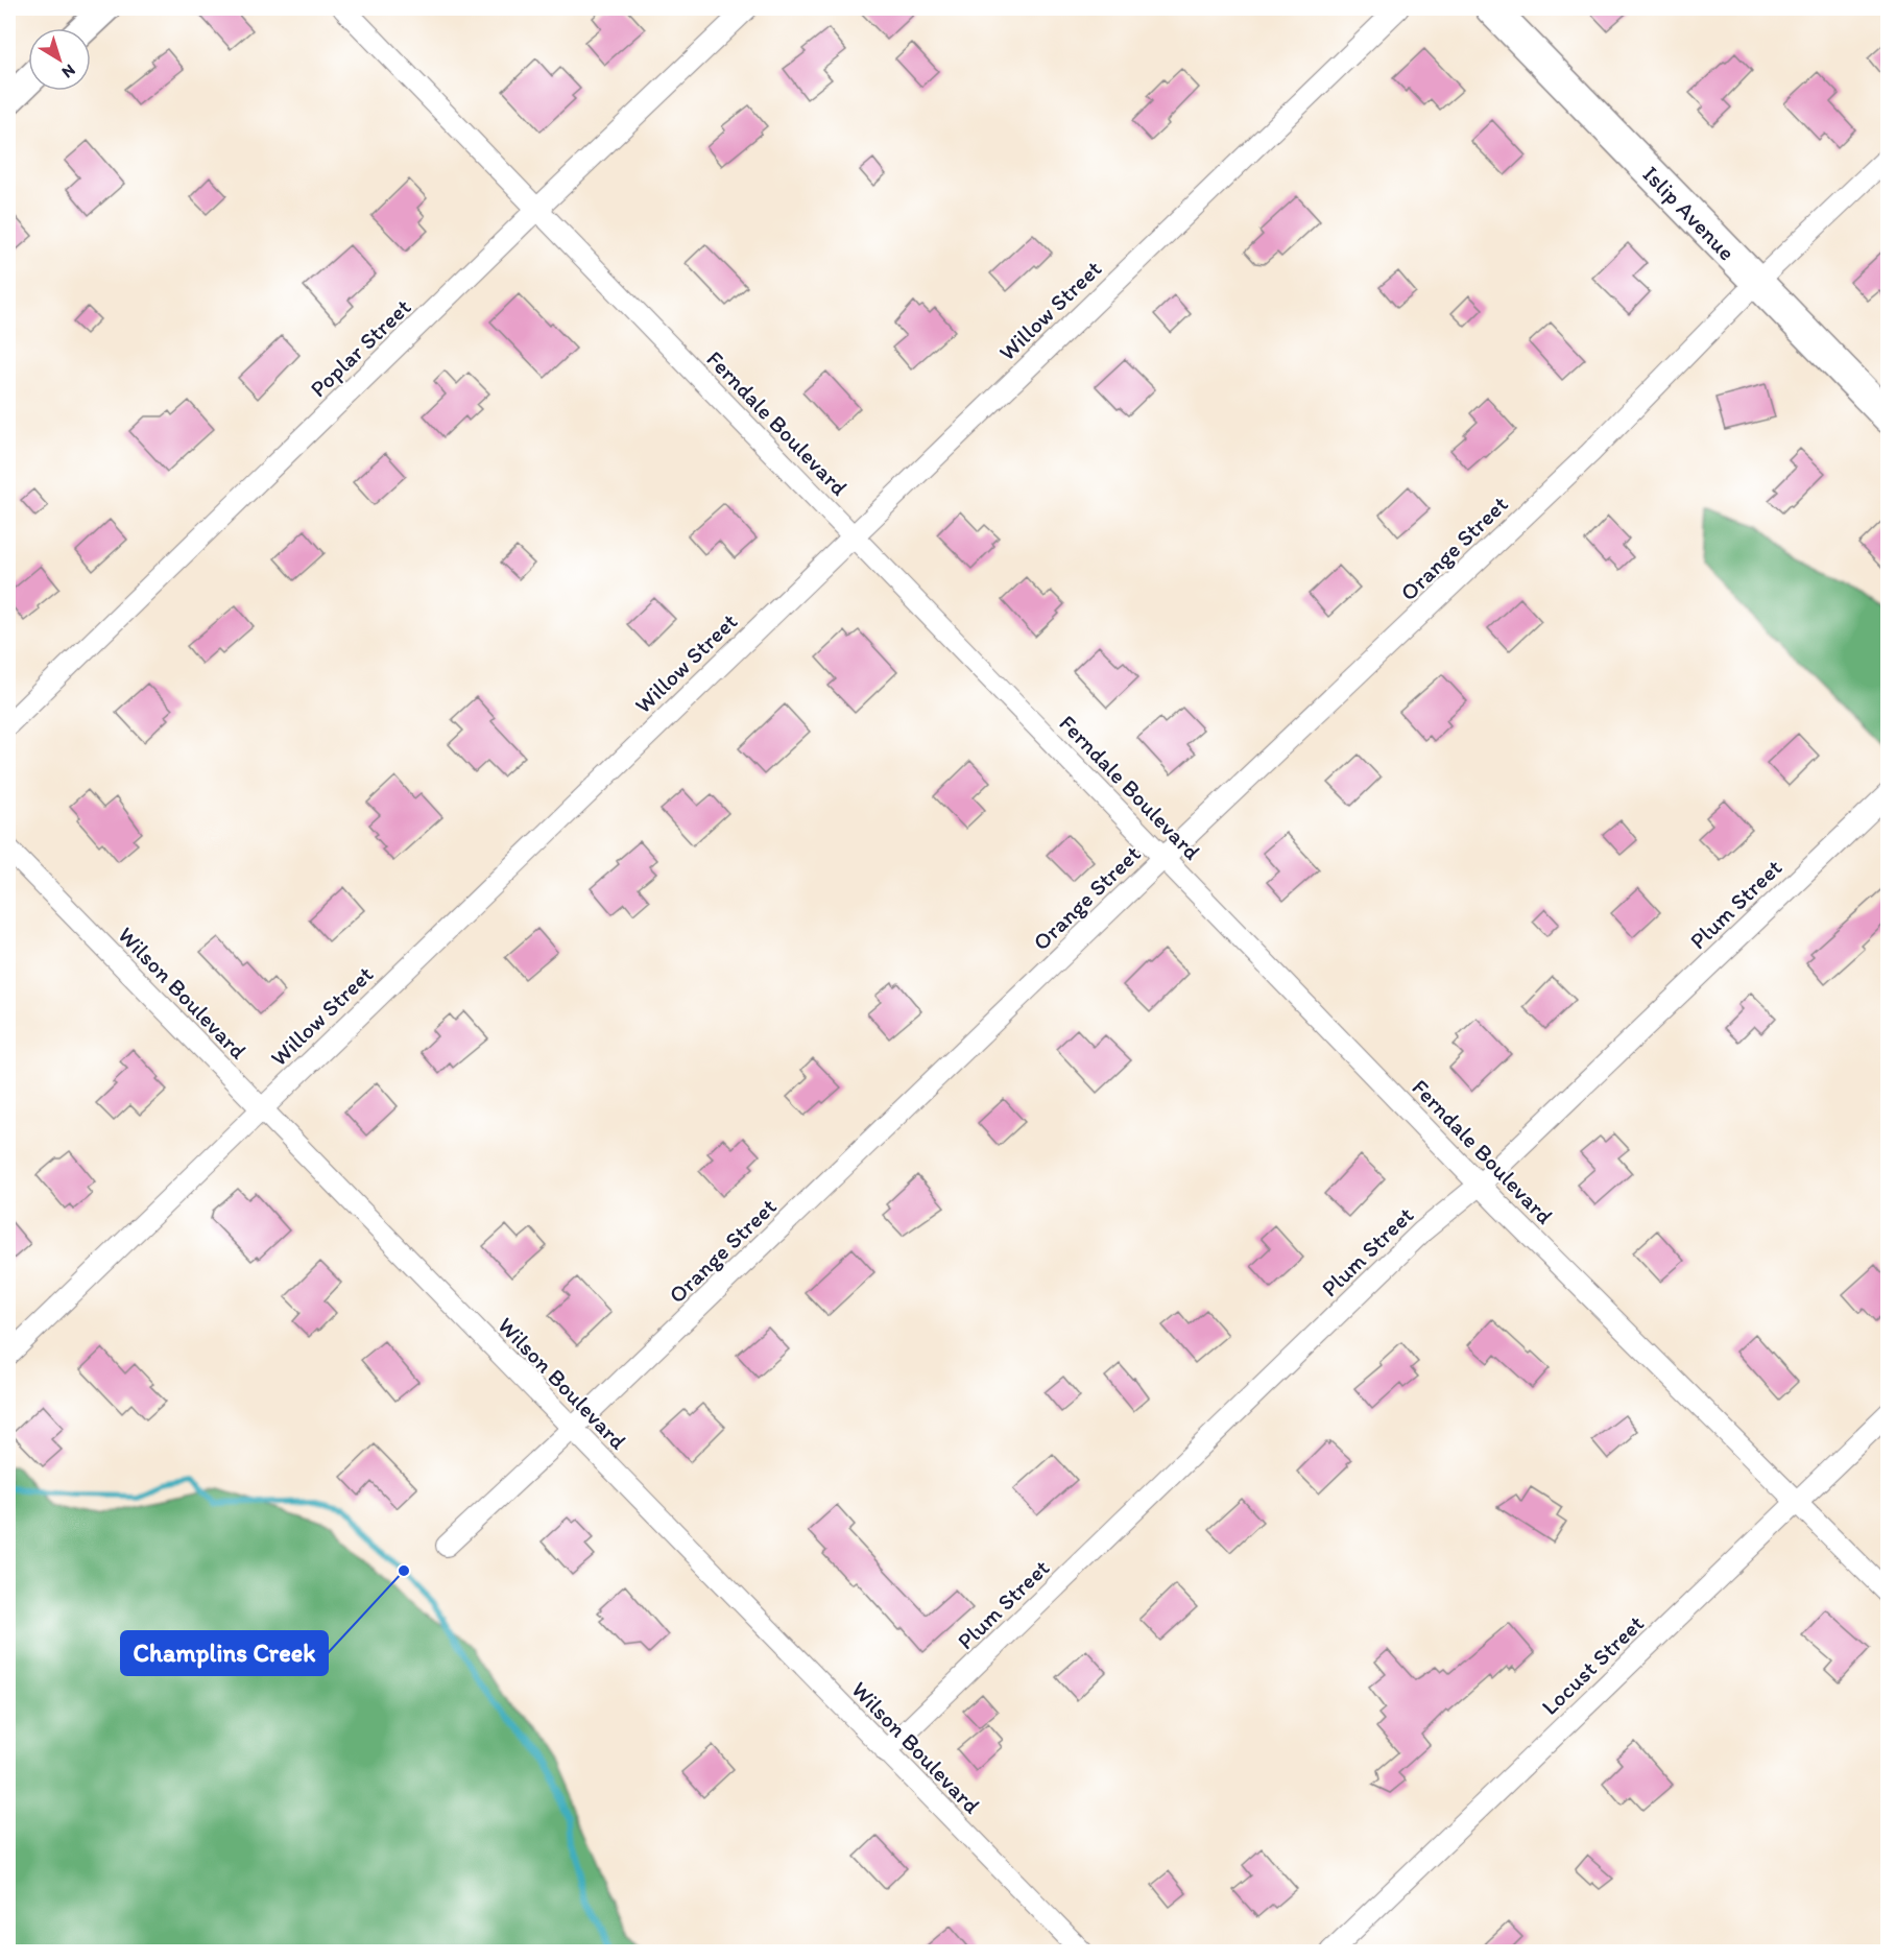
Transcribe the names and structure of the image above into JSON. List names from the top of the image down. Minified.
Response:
{"streets":{"main road":["Islip Avenue"],"street":["Willow Street","Poplar Street","Ferndale Boulevard","Orange Street","Plum Street","Wilson Boulevard","Locust Street"]},"crossings":[["Islip Avenue","Orange Street"],["Willow Street","Ferndale Boulevard"],["Willow Street","Wilson Boulevard"],["Poplar Street","Ferndale Boulevard"],["Ferndale Boulevard","Orange Street"],["Ferndale Boulevard","Plum Street"],["Ferndale Boulevard","Locust Street"],["Orange Street","Wilson Boulevard"],["Plum Street","Wilson Boulevard"]],"places":["Champlins Creek"],"north":"bottom right"}
